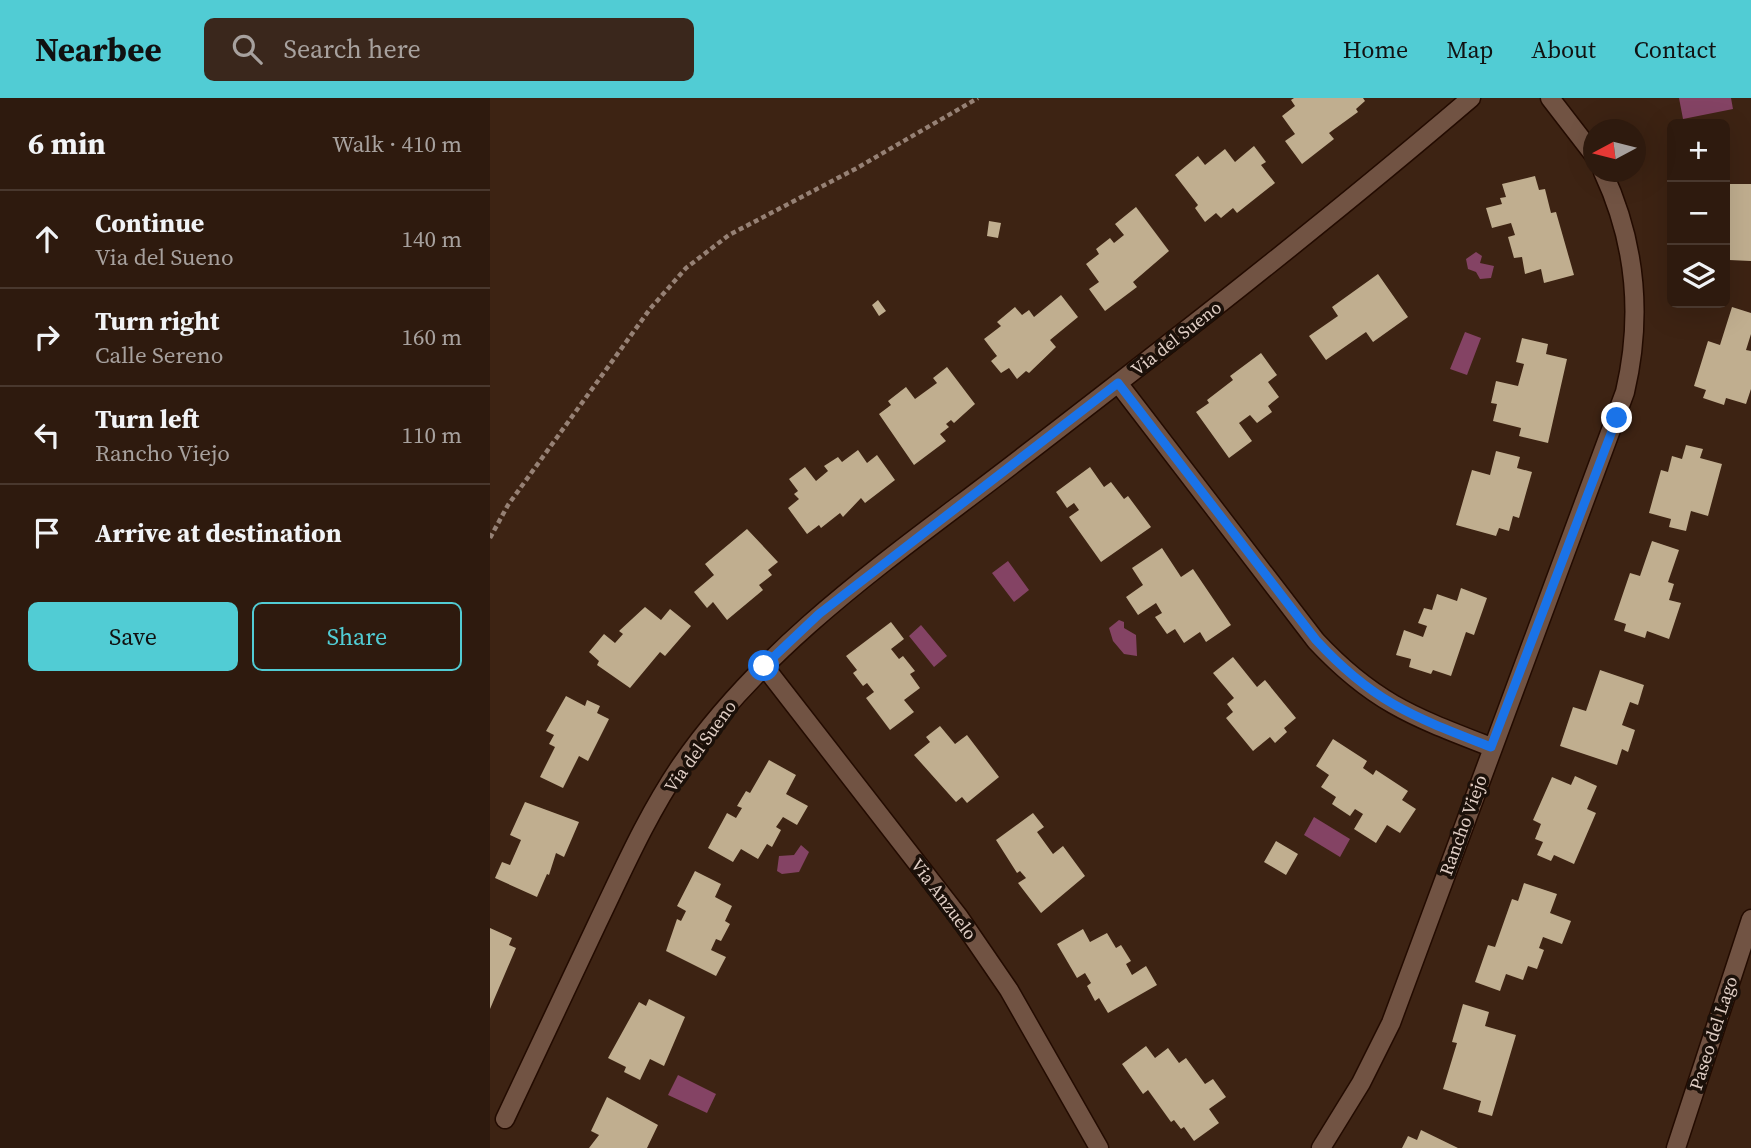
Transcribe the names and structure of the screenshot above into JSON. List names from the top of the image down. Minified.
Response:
{"streets":{"street":["Via del Sueno","Rancho Viejo","Via Anzuelo","Paseo del Lago"]},"crossings":[["Via del Sueno","Via Anzuelo"]],"north":"left","page":{"header":"Nearbee","search":"Search here","nav":["Home","Map","About","Contact"],"heading":["6 min","Walk · 410 m"],"map_buttons":["+","−"],"list":[["Continue","Via del Sueno","140 m"],["Turn right","Calle Sereno","160 m"],["Turn left","Rancho Viejo","110 m"],"Arrive at destination"],"buttons":["Save","Share"]}}
